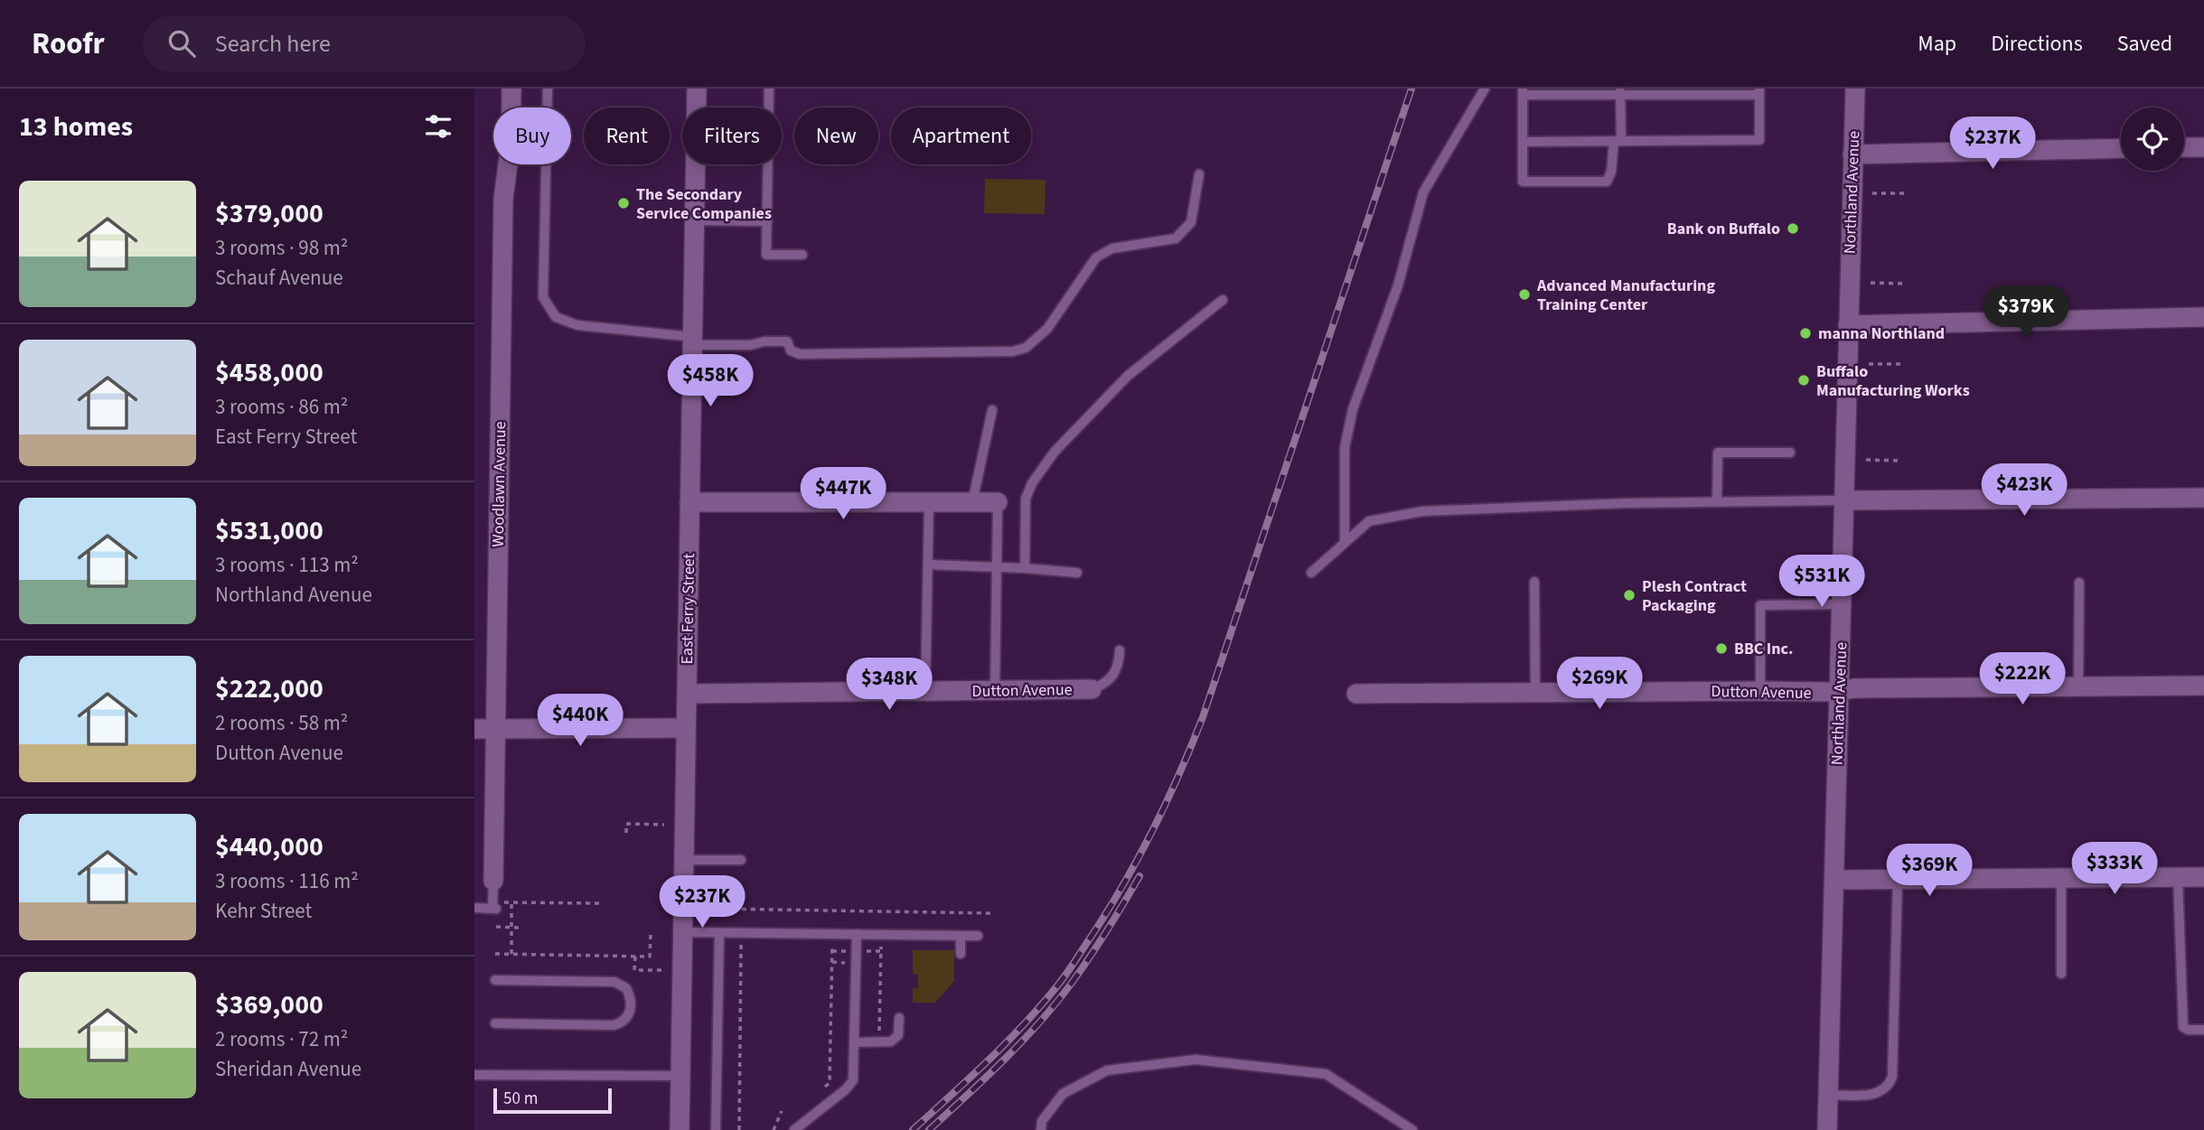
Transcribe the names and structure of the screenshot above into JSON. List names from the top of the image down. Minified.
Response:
{"streets":{"street":["Northland Avenue","Woodlawn Avenue","East Ferry Street","Dutton Avenue"]},"crossings":[["Northland Avenue","Dutton Avenue"],["East Ferry Street","Dutton Avenue"]],"places":["The Secondary Service Companies","Bank on Buffalo","Advanced Manufacturing Training Center","manna Northland","Buffalo Manufacturing Works","Plesh Contract Packaging","BBC Inc."],"scale_bar":"50 m","page":{"header":"Roofr","search":"Search here","nav":["Map","Directions","Saved"],"heading":"13 homes","chip":["Buy","Rent","Filters","New","Apartment"],"price":["$237K","$379K","$458K","$423K","$447K","$531K","$222K","$269K","$348K","$440K","$333K","$369K","$237K"],"list":[{"name":"$379,000","note":"3 rooms · 98 m² · Schauf Avenue"},{"name":"$458,000","note":"3 rooms · 86 m² · East Ferry Street"},{"name":"$531,000","note":"3 rooms · 113 m² · Northland Avenue"},{"name":"$222,000","note":"2 rooms · 58 m² · Dutton Avenue"},{"name":"$440,000","note":"3 rooms · 116 m² · Kehr Street"},{"name":"$369,000","note":"2 rooms · 72 m² · Sheridan Avenue"}],"scale":"50 m"}}
